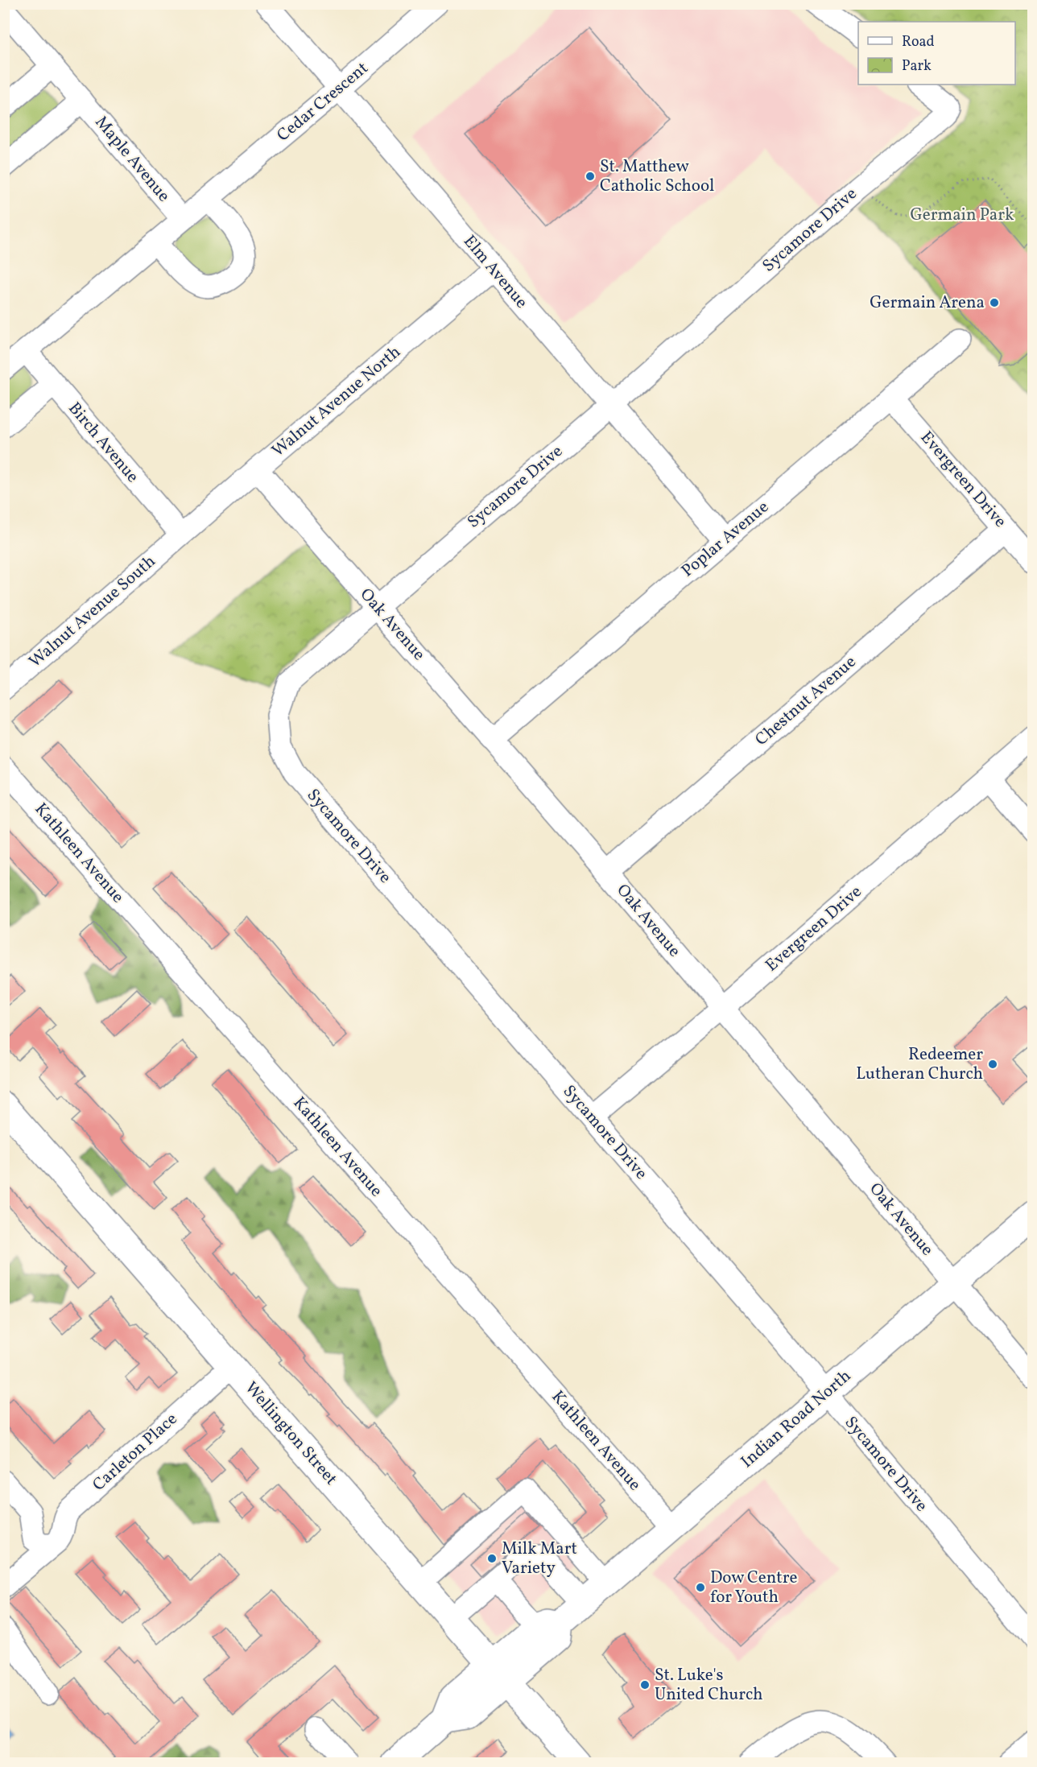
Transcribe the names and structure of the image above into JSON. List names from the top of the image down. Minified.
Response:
{"streets":{"main road":["Indian Road North","Wellington Street"],"street":["Cedar Crescent","Maple Avenue","Sycamore Drive","Elm Avenue","Walnut Avenue North","Birch Avenue","Evergreen Drive","Poplar Avenue","Walnut Avenue South","Oak Avenue","Chestnut Avenue","Kathleen Avenue","Carleton Place"]},"crossings":[["Cedar Crescent","Maple Avenue"],["Cedar Crescent","Elm Avenue"],["Cedar Crescent","Birch Avenue"],["Sycamore Drive","Elm Avenue"],["Sycamore Drive","Evergreen Drive"],["Sycamore Drive","Oak Avenue"],["Sycamore Drive","Indian Road North"],["Elm Avenue","Walnut Avenue North"],["Elm Avenue","Poplar Avenue"],["Walnut Avenue North","Birch Avenue"],["Walnut Avenue North","Walnut Avenue South"],["Walnut Avenue North","Oak Avenue"],["Birch Avenue","Walnut Avenue South"],["Evergreen Drive","Poplar Avenue"],["Evergreen Drive","Oak Avenue"],["Evergreen Drive","Chestnut Avenue"],["Poplar Avenue","Oak Avenue"],["Oak Avenue","Chestnut Avenue"],["Oak Avenue","Indian Road North"],["Kathleen Avenue","Indian Road North"],["Indian Road North","Wellington Street"],["Wellington Street","Carleton Place"]],"parks":["Germain Park"],"places":["St. Matthew Catholic School","Germain Arena","Redeemer Lutheran Church","Milk Mart Variety","Dow Centre for Youth","St. Luke's United Church"],"legend":["Road","Park"]}
